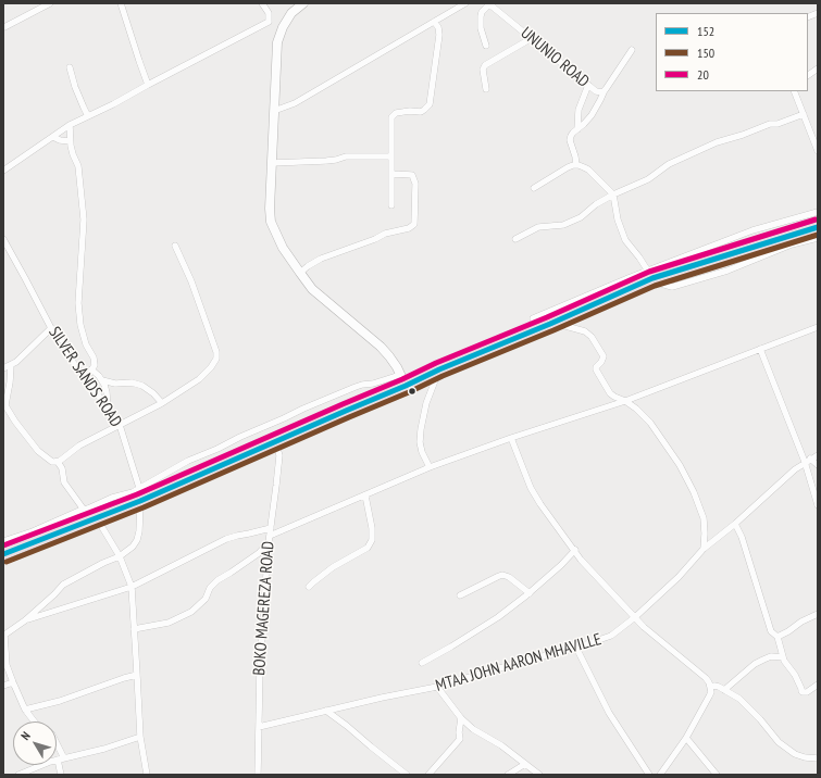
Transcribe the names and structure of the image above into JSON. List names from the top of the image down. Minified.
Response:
{"streets":{"street":["UNUNIO ROAD","SILVER SANDS ROAD","BOKO MAGEREZA ROAD","MTAA JOHN AARON MHAVILLE"]},"crossings":[["BOKO MAGEREZA ROAD","MTAA JOHN AARON MHAVILLE"]],"lines":["transit line 20","transit line 152","transit line 150"],"legend":["152","150","20"],"north":"top left"}
